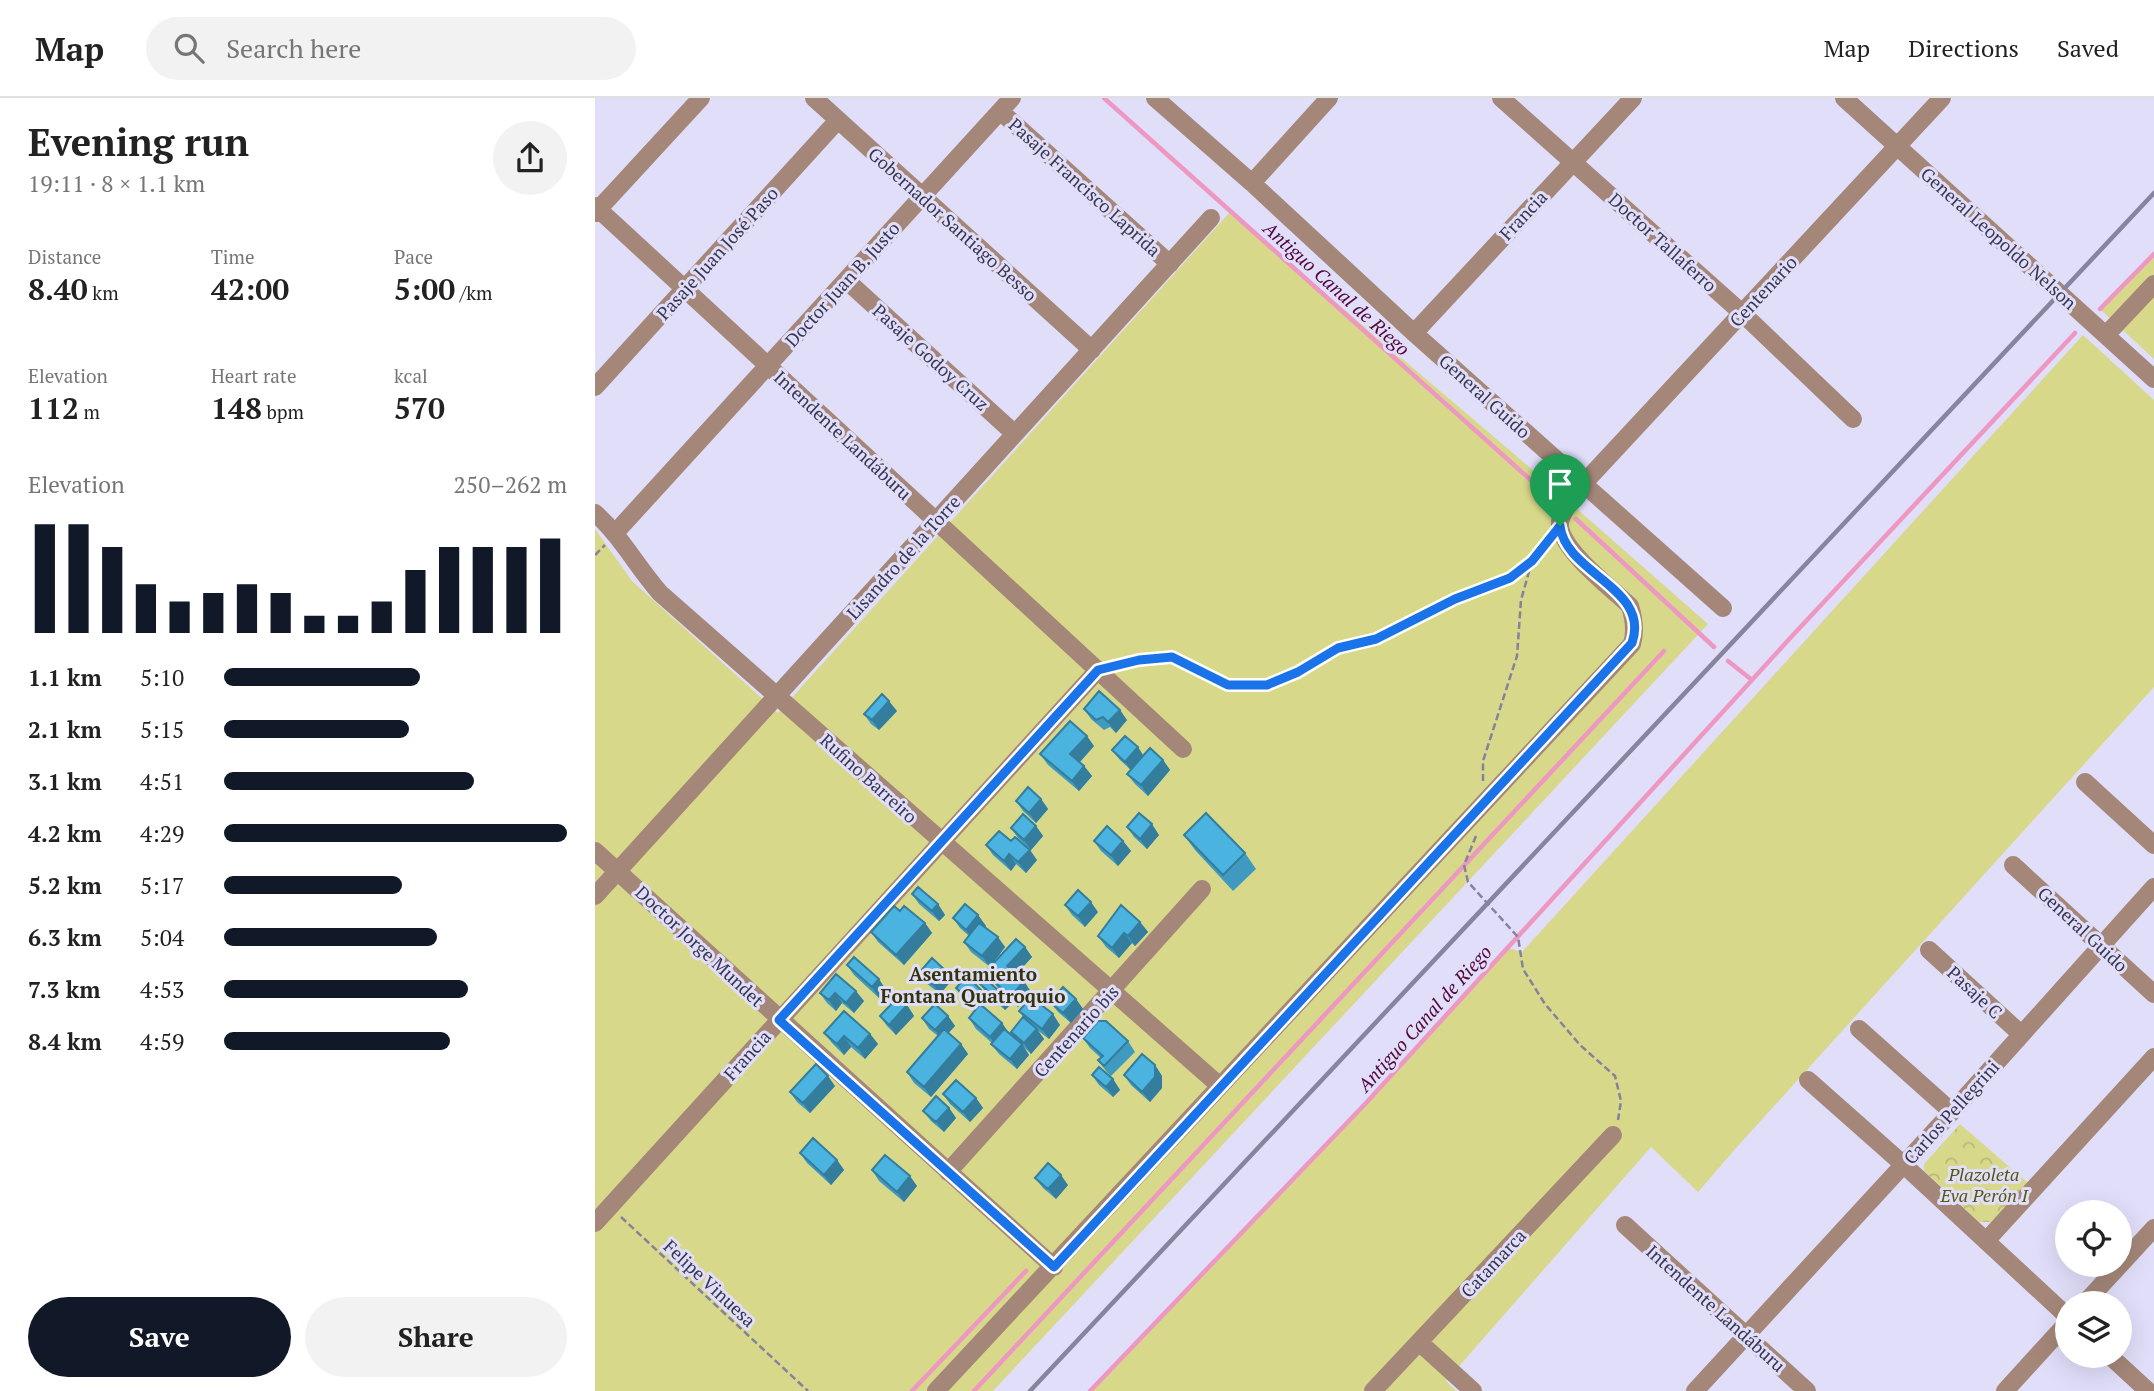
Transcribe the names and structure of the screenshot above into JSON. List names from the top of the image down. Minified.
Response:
{"streets":{"street":["Pasaje Francisco Laprida","Francia","Gobernador Santiago Besso","General Leopoldo Nelson","Doctor Tallaferro","Pasaje Juan José Paso","Doctor Juan B. Justo","Centenario","Pasaje Godoy Cruz","General Guido","Intendente Landáburu","Lisandro de la Torre","Rufino Barreiro","Doctor Jorge Mundet","Pasaje C","Centenario bis","Carlos Pellegrini","Catamarca"],"path":["Felipe Vinuesa"]},"crossings":[["Pasaje Francisco Laprida","Doctor Juan B. Justo"],["Pasaje Francisco Laprida","Lisandro de la Torre"],["Francia","Doctor Tallaferro"],["Francia","General Guido"],["Francia","Intendente Landáburu"],["Francia","Rufino Barreiro"],["Francia","Doctor Jorge Mundet"],["Francia","Felipe Vinuesa"],["Gobernador Santiago Besso","Pasaje Juan José Paso"],["Gobernador Santiago Besso","Doctor Juan B. Justo"],["Gobernador Santiago Besso","Lisandro de la Torre"],["General Leopoldo Nelson","Centenario"],["Doctor Tallaferro","Centenario"],["Pasaje Juan José Paso","Intendente Landáburu"],["Doctor Juan B. Justo","Pasaje Godoy Cruz"],["Doctor Juan B. Justo","Intendente Landáburu"],["Doctor Juan B. Justo","Rufino Barreiro"],["Centenario","General Guido"],["Pasaje Godoy Cruz","Lisandro de la Torre"],["General Guido","Carlos Pellegrini"],["Intendente Landáburu","Lisandro de la Torre"],["Intendente Landáburu","Carlos Pellegrini"],["Lisandro de la Torre","Rufino Barreiro"],["Lisandro de la Torre","Doctor Jorge Mundet"],["Rufino Barreiro","Centenario bis"],["Doctor Jorge Mundet","Centenario bis"],["Pasaje C","Carlos Pellegrini"]],"districts":["Asentamiento Fontana Quatroquio"],"water":["Antiguo Canal de Riego"],"parks":["Plazoleta Eva Perón I"],"page":{"header":"Map","search":"Search here","nav":["Map","Directions","Saved"],"heading":["Evening run","19:11 · 8 × 1.1 km"],"stats":[["Distance","8.40 km"],["Time","42:00"],["Pace","5:00 /km"],["Elevation","112 m"],["Heart rate","148 bpm"],["kcal","570"]],"chart":["Elevation","250–262 m"],"list":[{"name":"1.1 km","note":"5:10"},{"name":"2.1 km","note":"5:15"},{"name":"3.1 km","note":"4:51"},{"name":"4.2 km","note":"4:29"},{"name":"5.2 km","note":"5:17"},{"name":"6.3 km","note":"5:04"},{"name":"7.3 km","note":"4:53"},{"name":"8.4 km","note":"4:59"}],"buttons":["Save","Share"]}}
